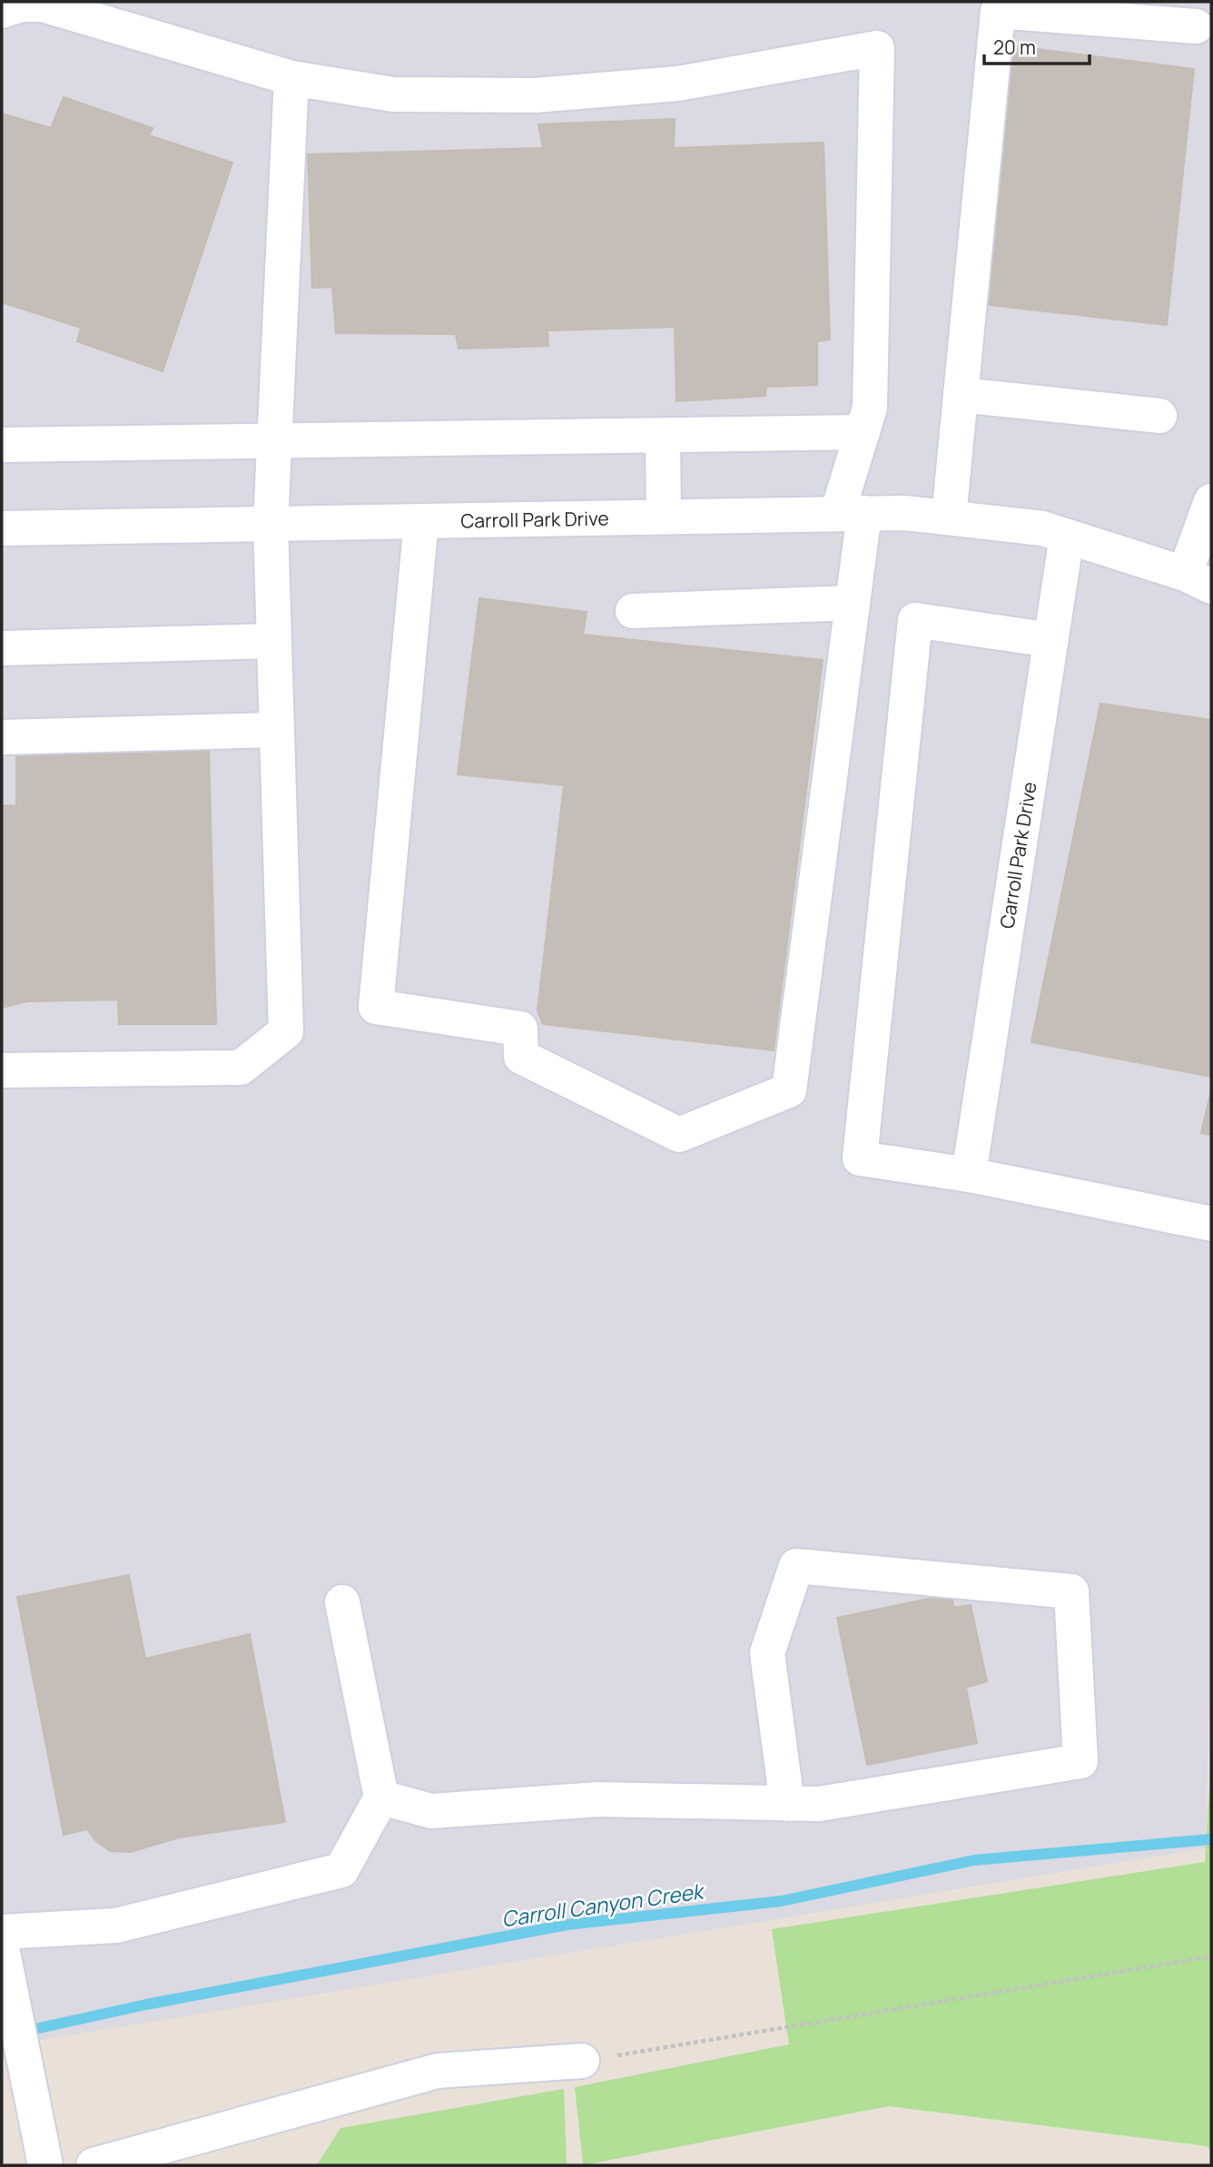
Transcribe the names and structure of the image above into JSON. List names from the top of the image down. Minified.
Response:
{"streets":{"street":["Carroll Park Drive"]},"water":["Carroll Canyon Creek"],"scale_bar":"20 m"}
